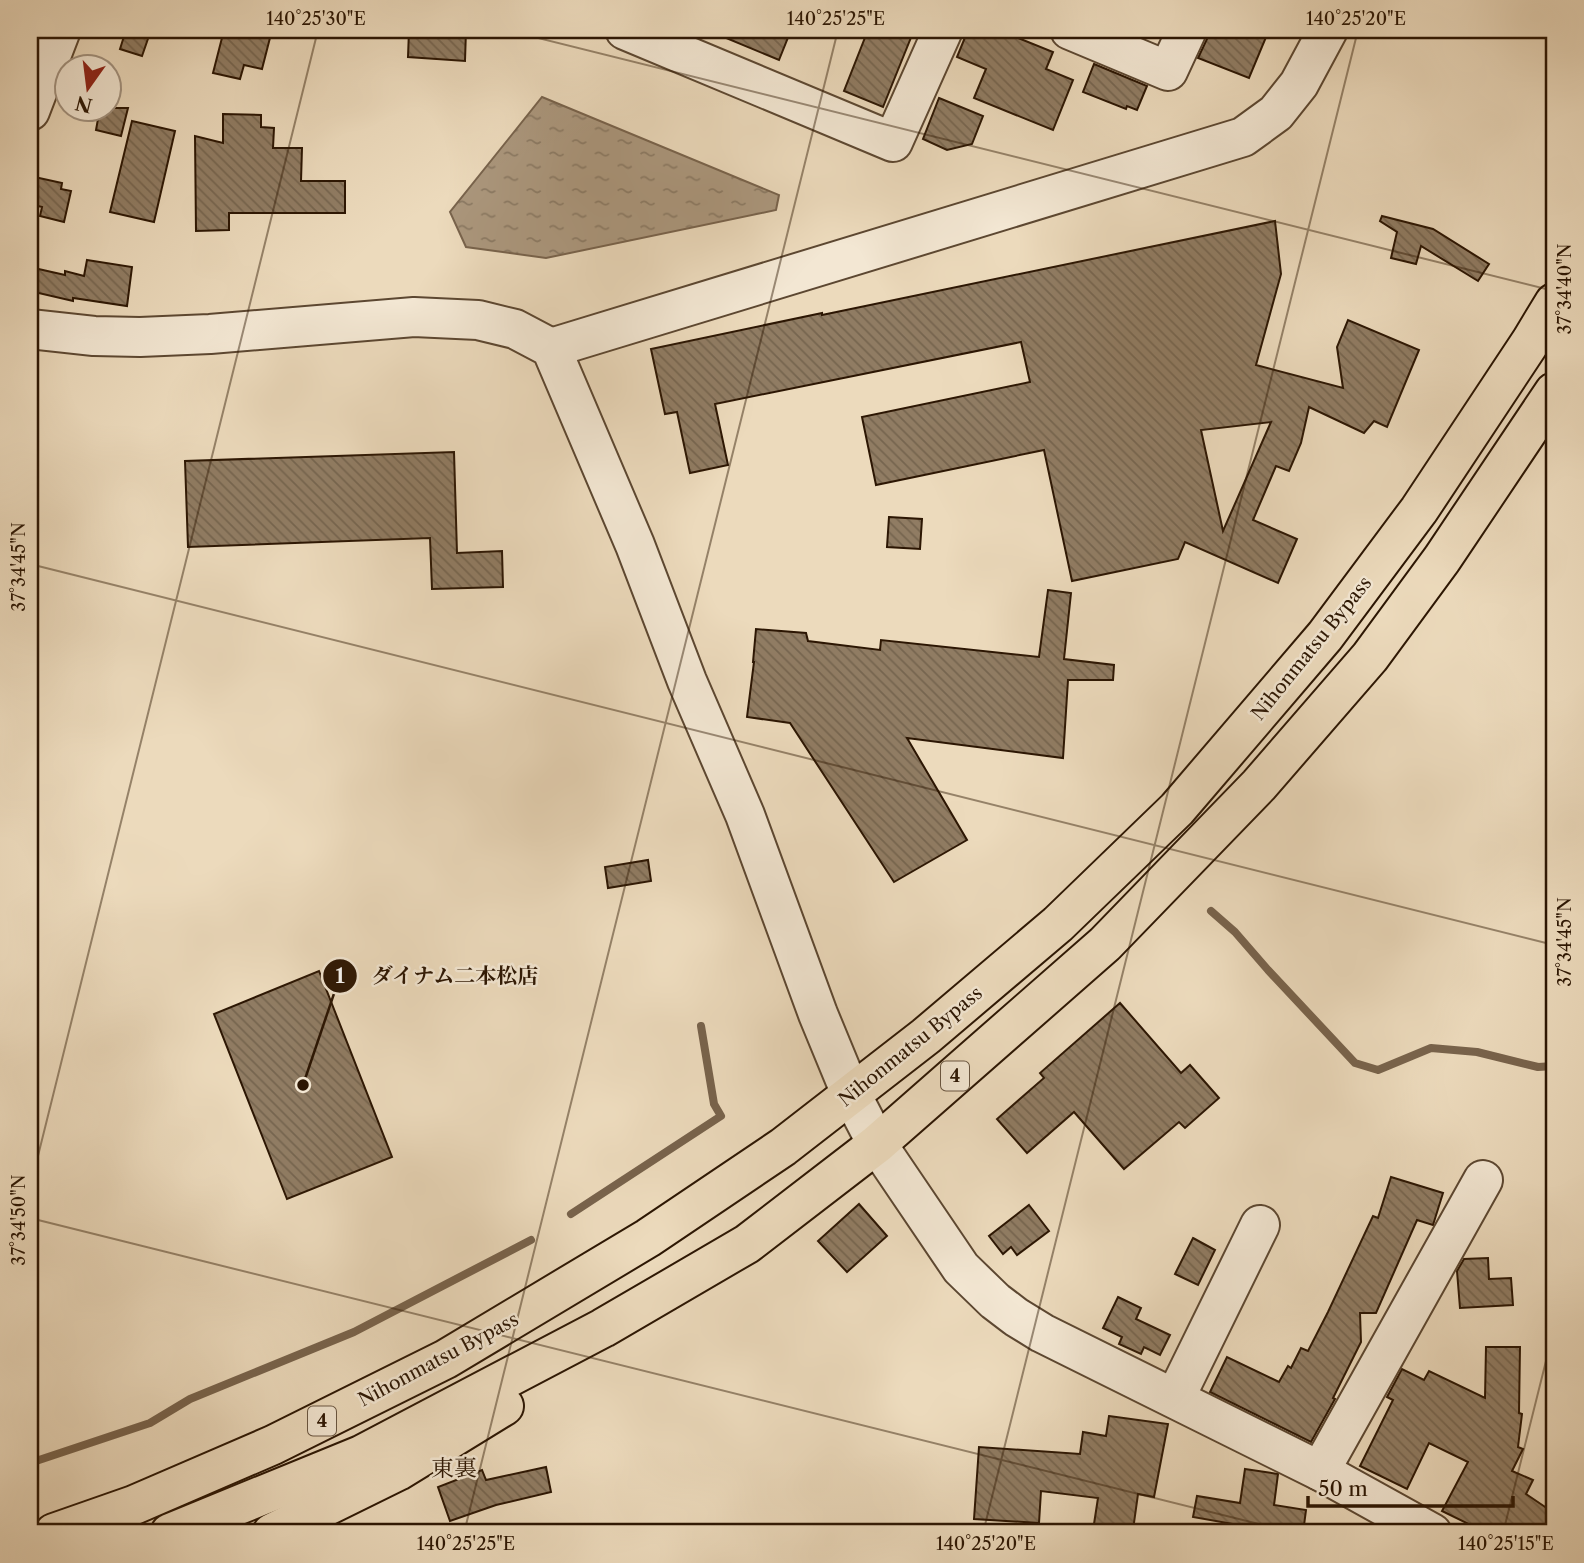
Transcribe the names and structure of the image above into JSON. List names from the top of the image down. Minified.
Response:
{"streets":{"highway":["Nihonmatsu Bypass","4"]},"districts":["東裏"],"places":["ダイナム二本松店"],"scale_bar":"50 m","north":"bottom","coordinates":["140°25'30\"E","140°25'25\"E","140°25'20\"E","37°34'40\"N","37°34'45\"N","37°34'50\"N","140°25'15\"E"]}
